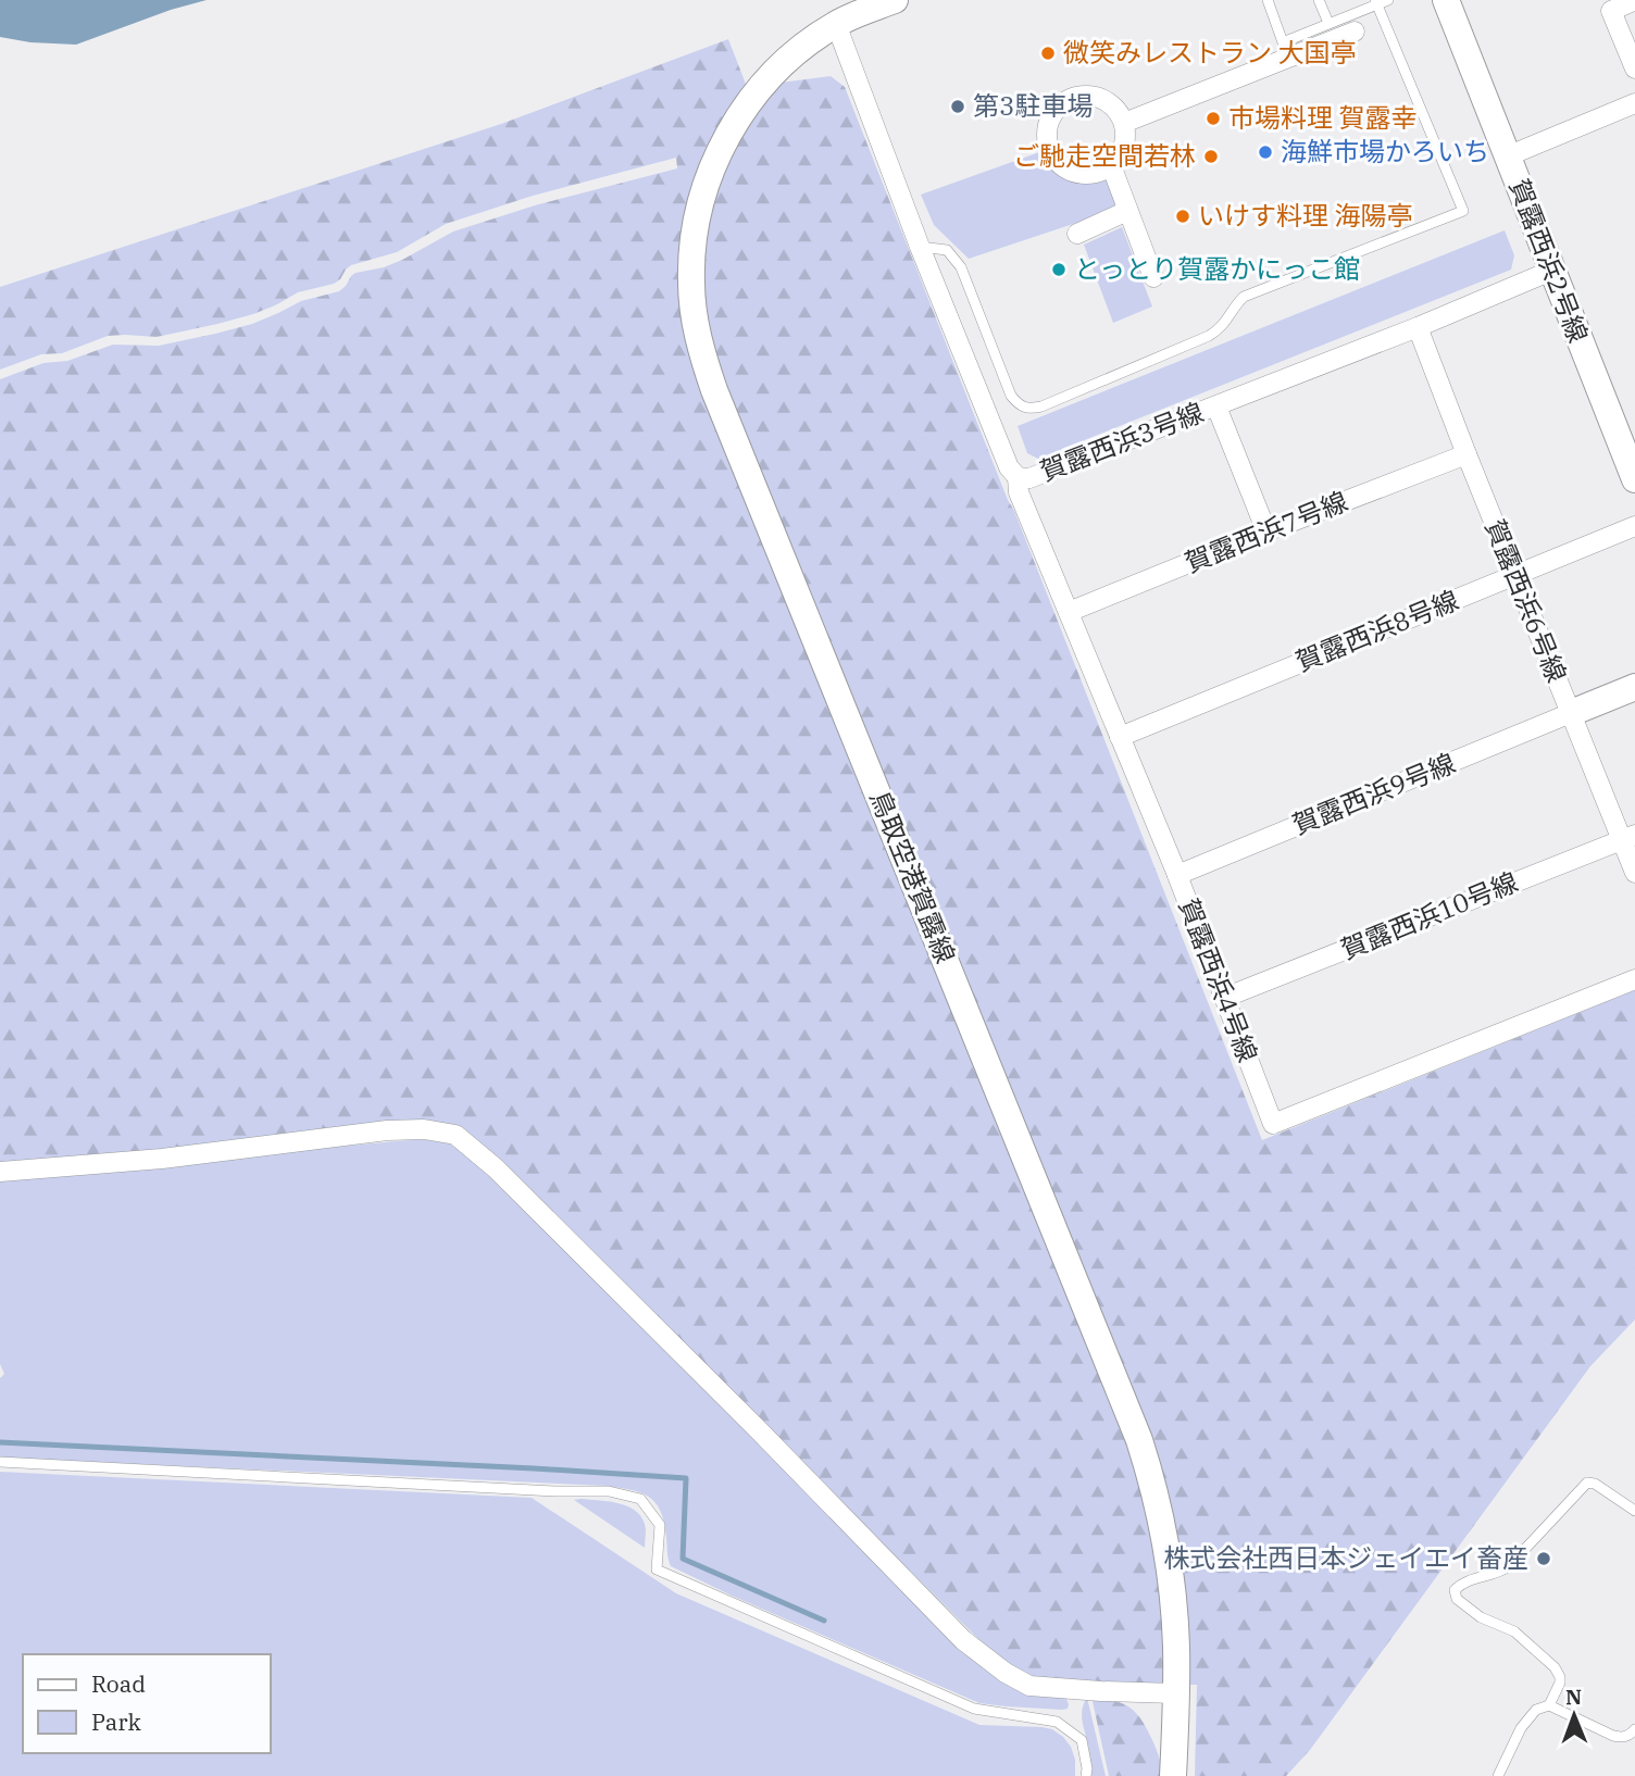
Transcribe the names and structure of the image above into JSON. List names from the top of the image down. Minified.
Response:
{"streets":{"main road":["賀露西浜2号線","鳥取空港賀露線"],"street":["賀露西浜3号線","賀露西浜7号線","賀露西浜6号線","賀露西浜8号線","賀露西浜9号線","賀露西浜10号線","賀露西浜4号線"]},"crossings":[["賀露西浜2号線","賀露西浜3号線"],["賀露西浜3号線","賀露西浜6号線"],["賀露西浜3号線","鳥取空港賀露線"],["賀露西浜3号線","賀露西浜4号線"],["賀露西浜7号線","賀露西浜6号線"],["賀露西浜7号線","賀露西浜4号線"],["賀露西浜6号線","賀露西浜8号線"],["賀露西浜6号線","賀露西浜9号線"],["賀露西浜6号線","賀露西浜10号線"],["賀露西浜8号線","賀露西浜4号線"],["賀露西浜9号線","賀露西浜4号線"],["賀露西浜10号線","賀露西浜4号線"]],"places":["微笑みレストラン 大国亭","第3駐車場","市場料理 賀露幸","海鮮市場かろいち","ご馳走空間若林","いけす料理 海陽亭","とっとり賀露かにっこ館","株式会社西日本ジェイエイ畜産"],"legend":["Road","Park"],"north":"top"}
